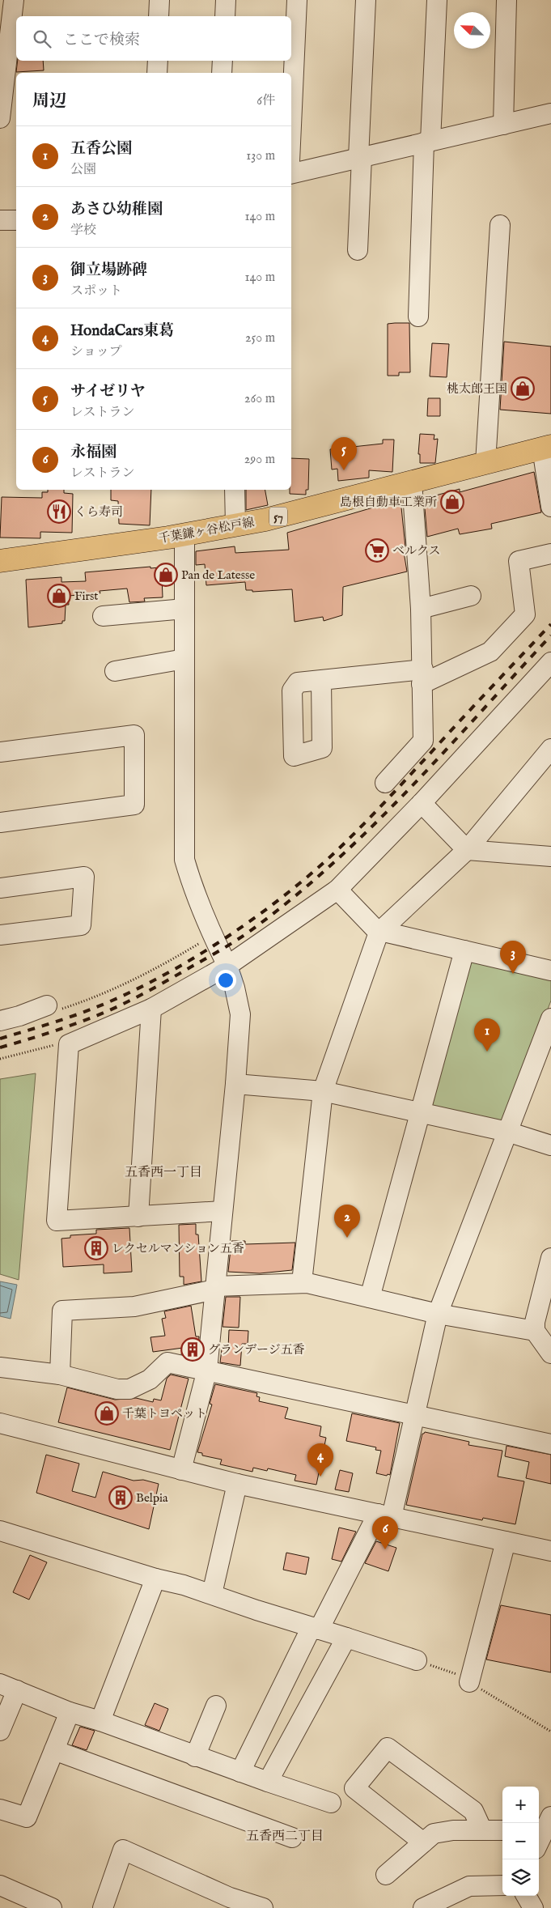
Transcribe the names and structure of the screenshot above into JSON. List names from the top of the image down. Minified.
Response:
{"streets":{"main road":["57","千葉鎌ヶ谷松戸線"]},"districts":["五香西一丁目","五香西二丁目"],"places":{"shop":["桃太郎王国","島根自動車工業所","Pan de Latesse","First","千葉トヨペット"],"restaurant":["くら寿司"],"supermarket":["ベルクス"],"building":["レクセルマンション五香","グランデージ五香","Belpia"]},"north":"top left","page":{"search":"ここで検索","heading":["周辺","6件"],"list":[{"mark":"1","name":"五香公園","note":"公園","value":"130 m"},{"mark":"2","name":"あさひ幼稚園","note":"学校","value":"140 m"},{"mark":"3","name":"御立場跡碑","note":"スポット","value":"140 m"},{"mark":"4","name":"HondaCars東葛","note":"ショップ","value":"250 m"},{"mark":"5","name":"サイゼリヤ","note":"レストラン","value":"260 m"},{"mark":"6","name":"永福園","note":"レストラン","value":"290 m"}],"pins":["5","3","1","2","4","6"],"map_buttons":["+","−"]}}
